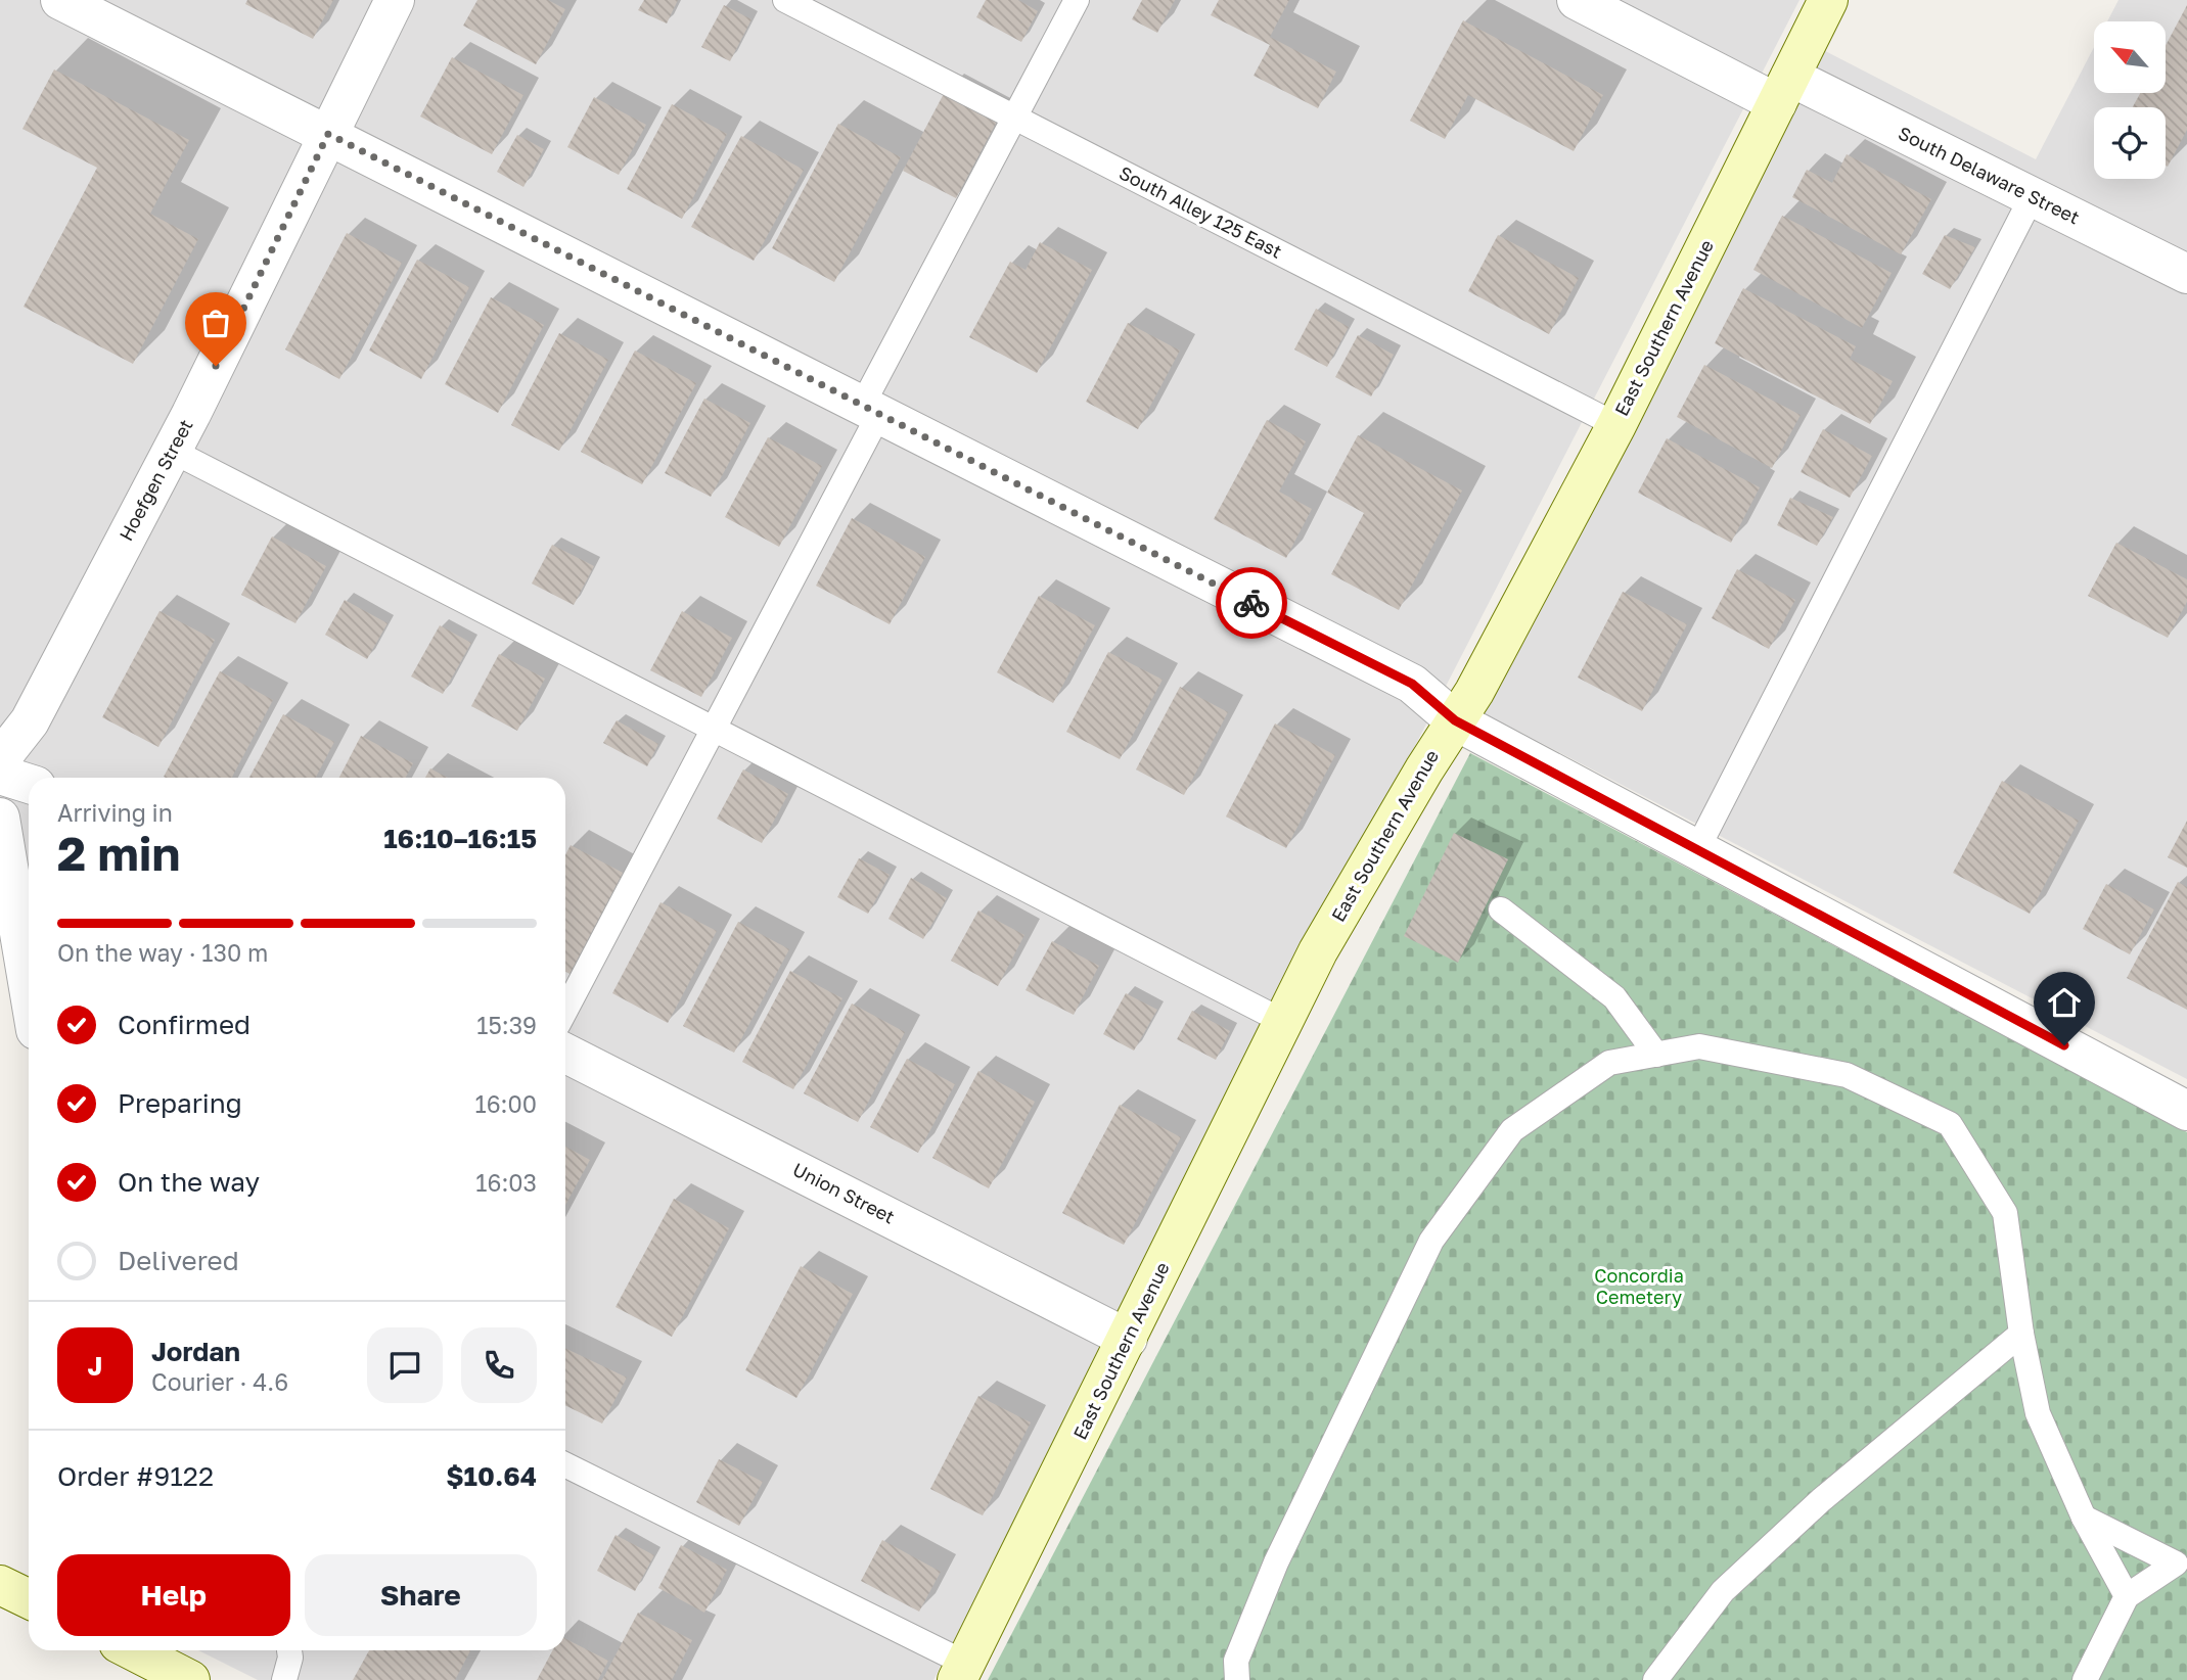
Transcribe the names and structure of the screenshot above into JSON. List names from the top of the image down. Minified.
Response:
{"streets":{"street":["South Delaware Street","East Southern Avenue","Hoefgen Street","Union Street"],"lane":["South Alley 125 East"]},"crossings":[["South Delaware Street","East Southern Avenue"],["South Alley 125 East","East Southern Avenue"],["East Southern Avenue","Union Street"]],"parks":["Concordia Cemetery"],"north":"top left","page":{"heading":["2 min","Arriving in","16:10–16:15"],"panel":["Jordan","Courier · 4.6","Order #9122","$10.64"],"bar":"On the way · 130 m","list":[["Confirmed","15:39"],["Preparing","16:00"],["On the way","16:03"],"Delivered"],"round":"J","buttons":["Help","Share"]}}
